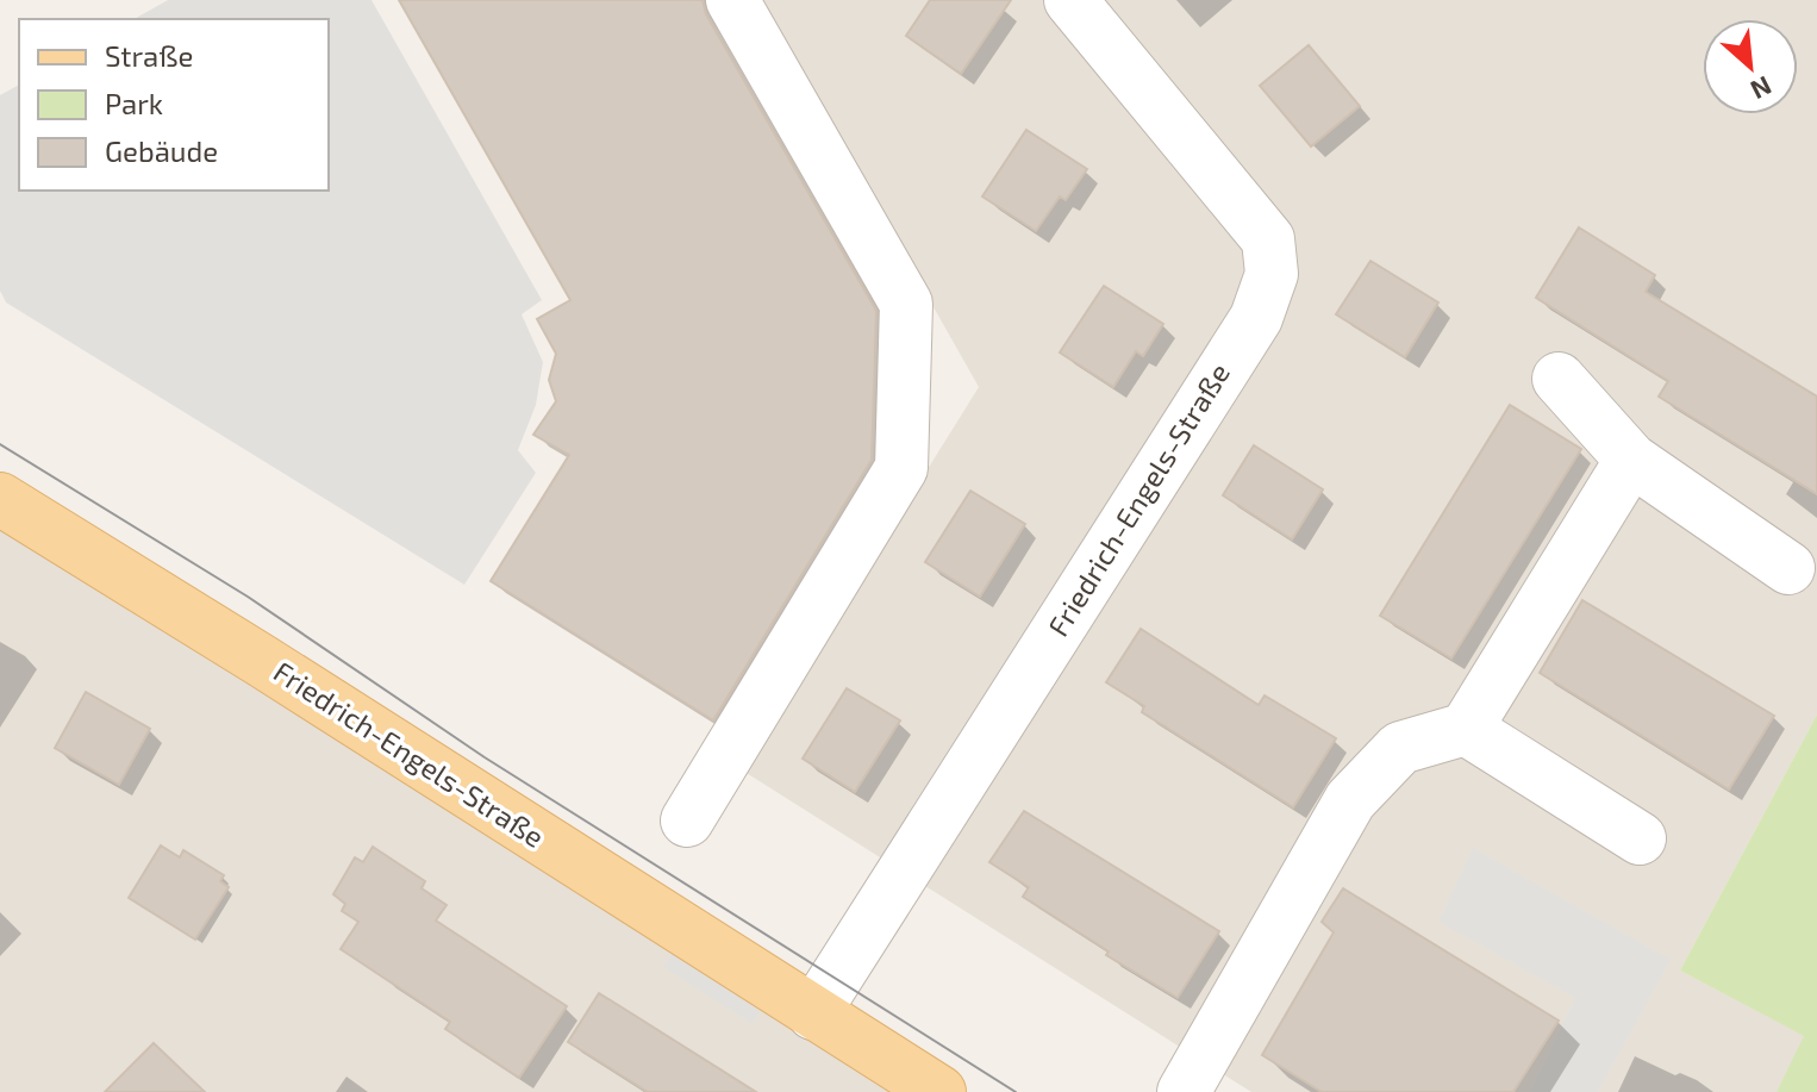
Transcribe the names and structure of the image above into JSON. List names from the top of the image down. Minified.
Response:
{"streets":{"main road":["Friedrich-Engels-Straße"]},"legend":["Straße","Park","Gebäude"],"north":"bottom right"}
